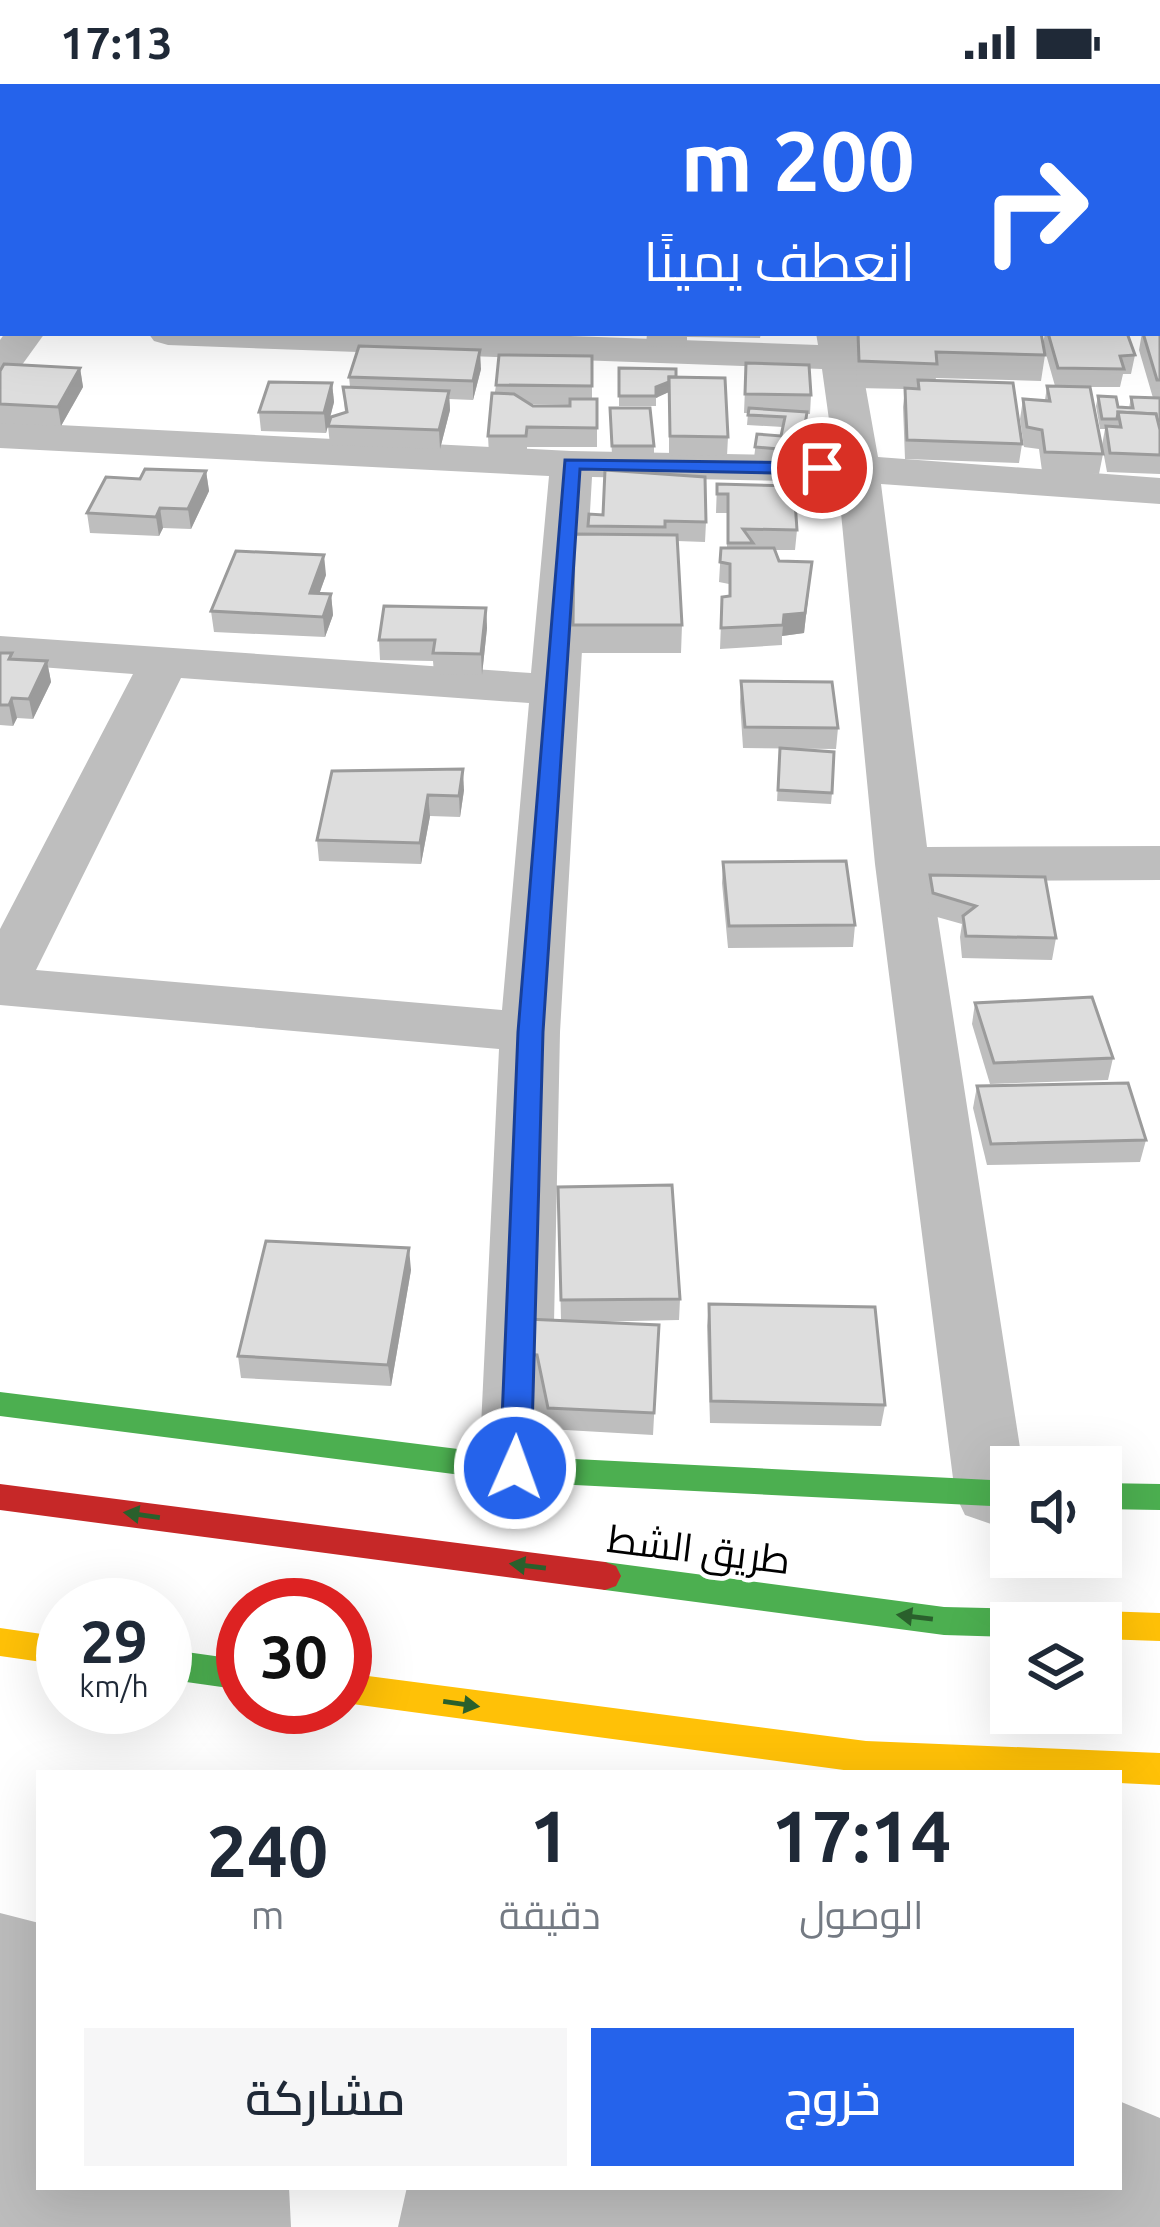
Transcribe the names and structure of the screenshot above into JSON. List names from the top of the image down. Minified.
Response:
{"streets":{"main road":["طريق الشط"]},"page":{"status":"17:13","turn":["200 m","انعطف يمينًا"],"speed":"29 km/h","limit":"30","eta":["17:14","الوصول","1","دقيقة","240","m"],"buttons":["خروج","مشاركة"]}}
